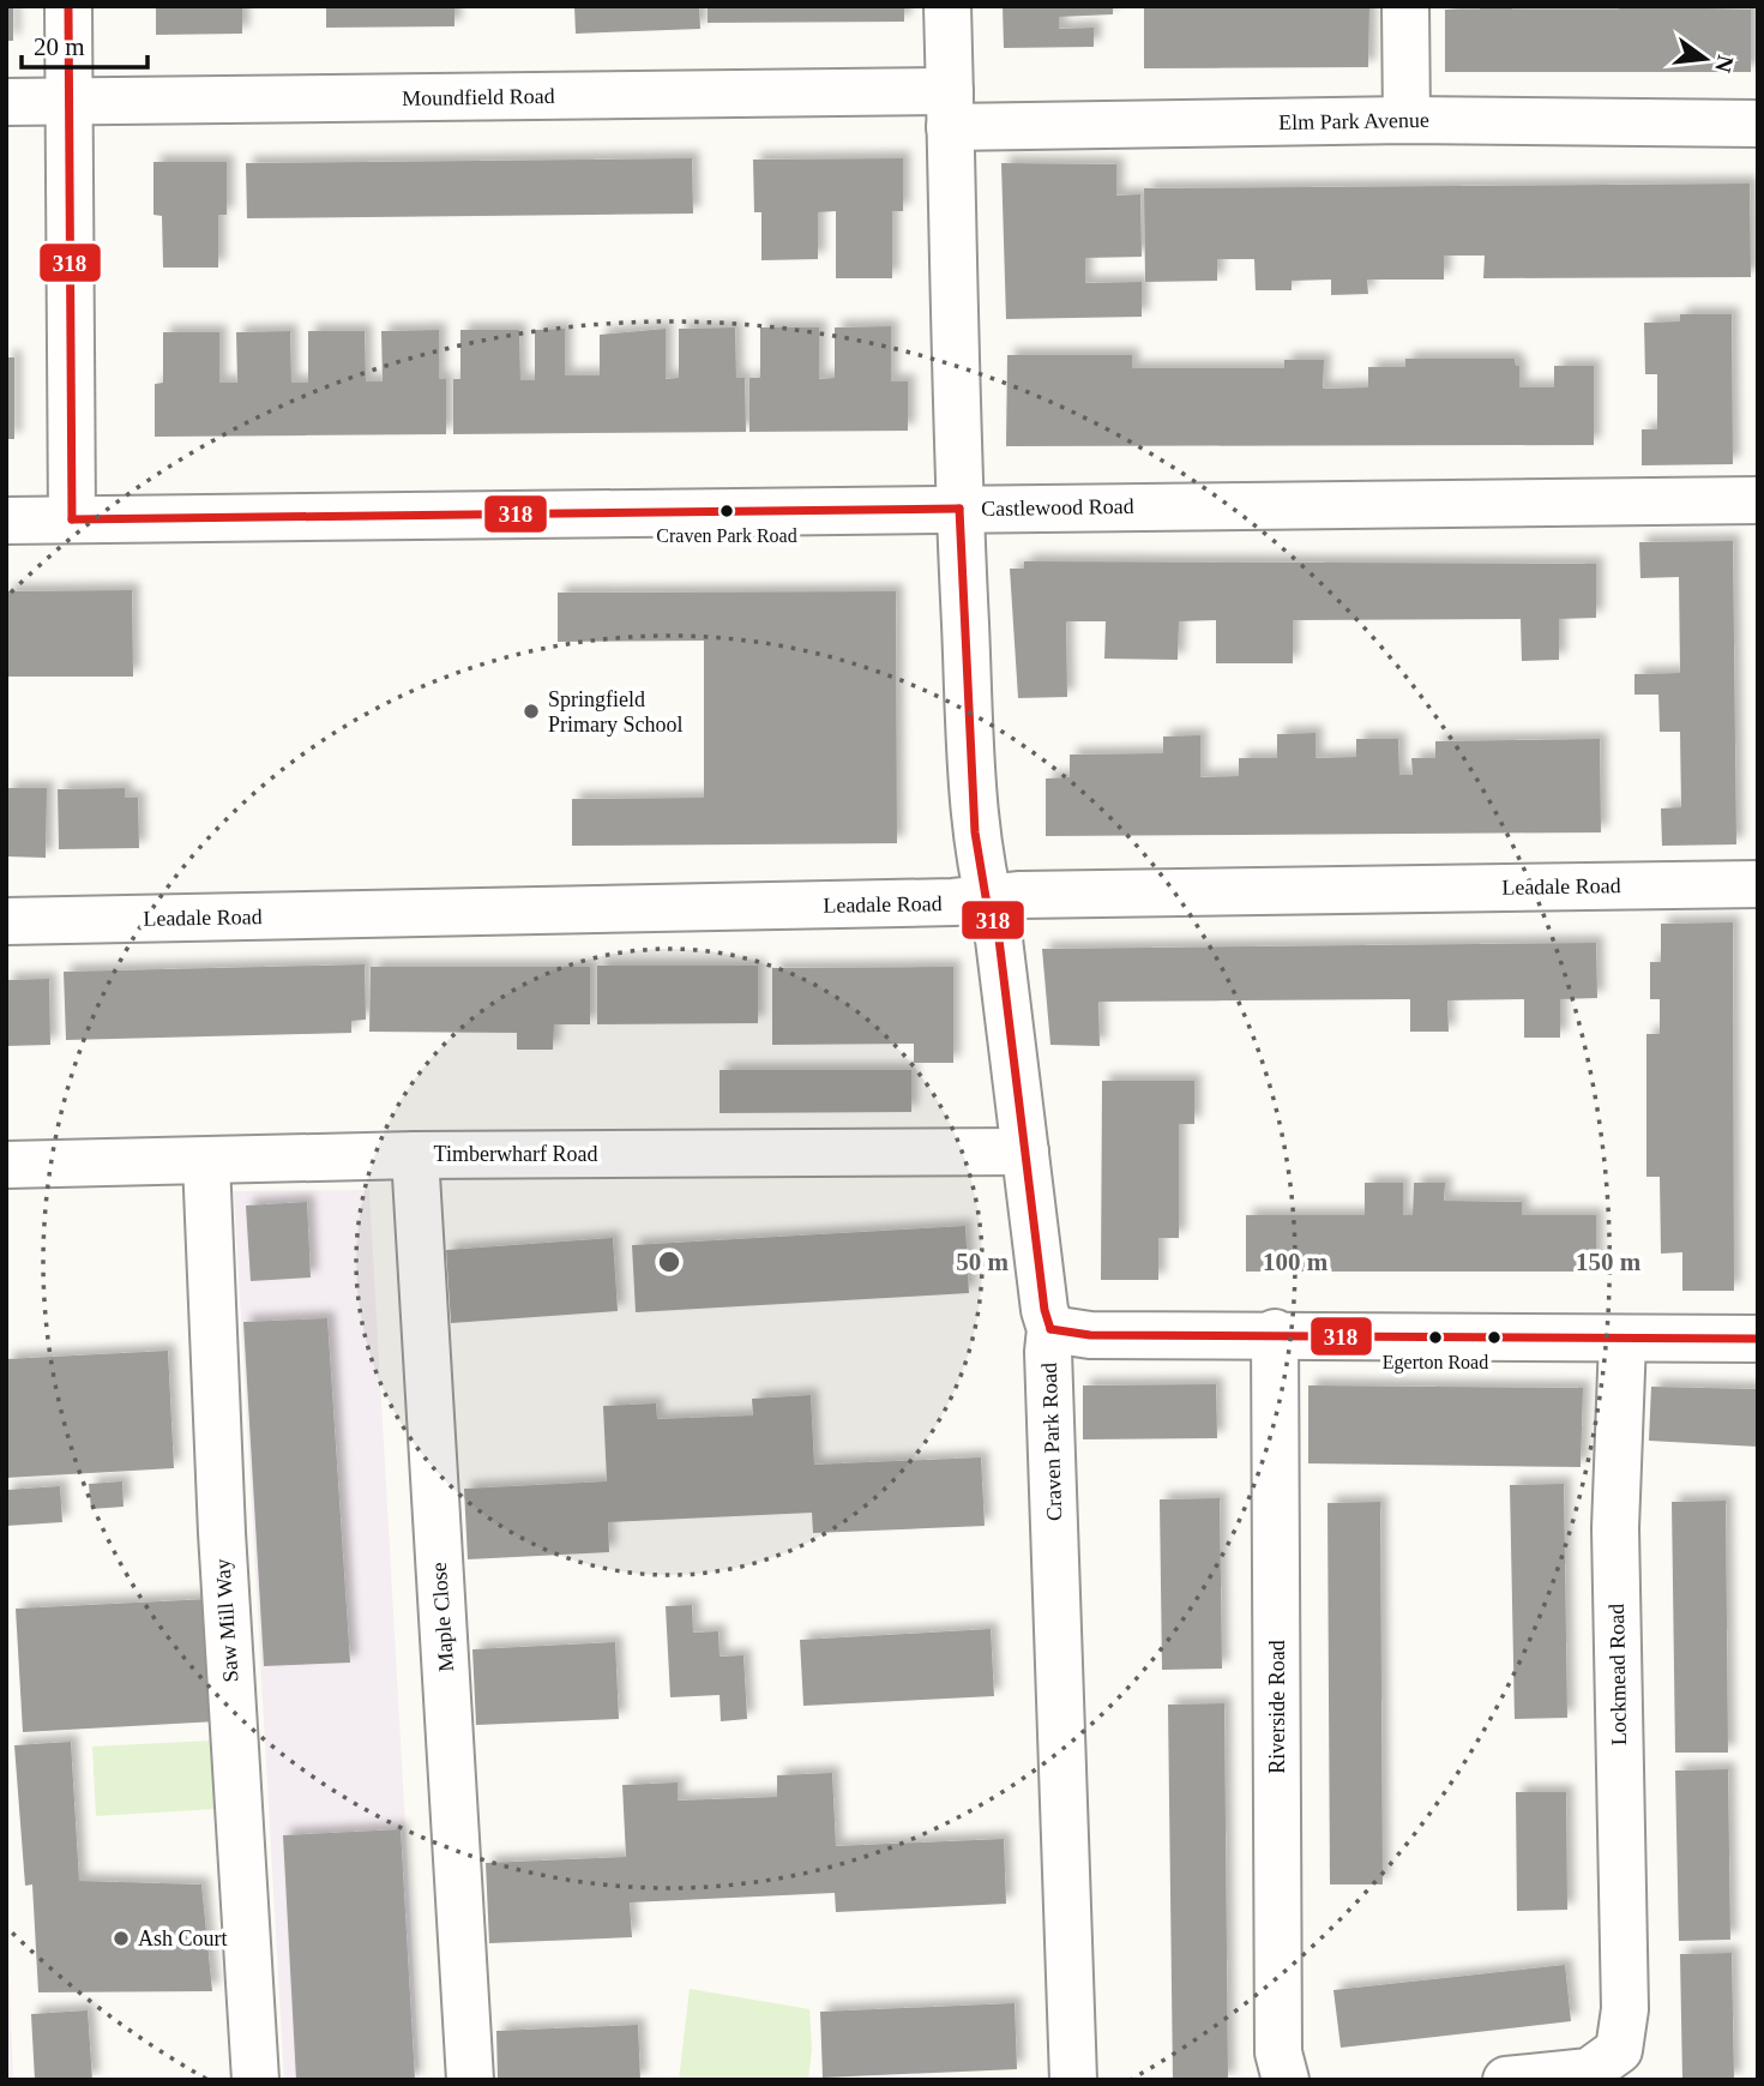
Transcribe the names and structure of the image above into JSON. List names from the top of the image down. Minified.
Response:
{"streets":{"street":["Moundfield Road","Elm Park Avenue","Castlewood Road","Leadale Road","Timberwharf Road","Craven Park Road","Maple Close","Saw Mill Way","Lockmead Road","Riverside Road"]},"crossings":[["Moundfield Road","Elm Park Avenue"],["Moundfield Road","Craven Park Road"],["Elm Park Avenue","Craven Park Road"],["Castlewood Road","Craven Park Road"],["Leadale Road","Craven Park Road"],["Timberwharf Road","Craven Park Road"],["Timberwharf Road","Maple Close"],["Timberwharf Road","Saw Mill Way"]],"places":["Craven Park Road","Springfield Primary School","Egerton Road","Ash Court"],"lines":["transit line 318"],"scale_bar":"20 m","north":"right","rings":["50 m","100 m","150 m"]}
